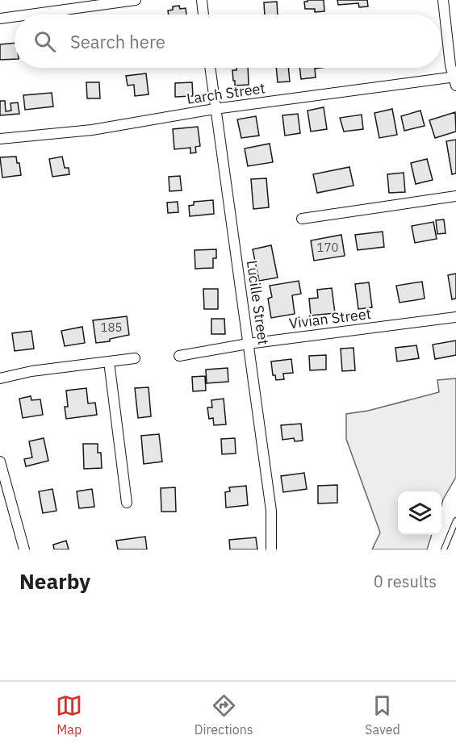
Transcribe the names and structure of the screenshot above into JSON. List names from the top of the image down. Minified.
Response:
{"streets":{"street":["Larch Street","Lucille Street","Vivian Street"]},"crossings":[["Larch Street","Lucille Street"],["Lucille Street","Vivian Street"]],"house_numbers":["170","185"],"page":{"search":"Search here","heading":["Nearby","0 results"],"nav":["Map","Directions","Saved"]}}
